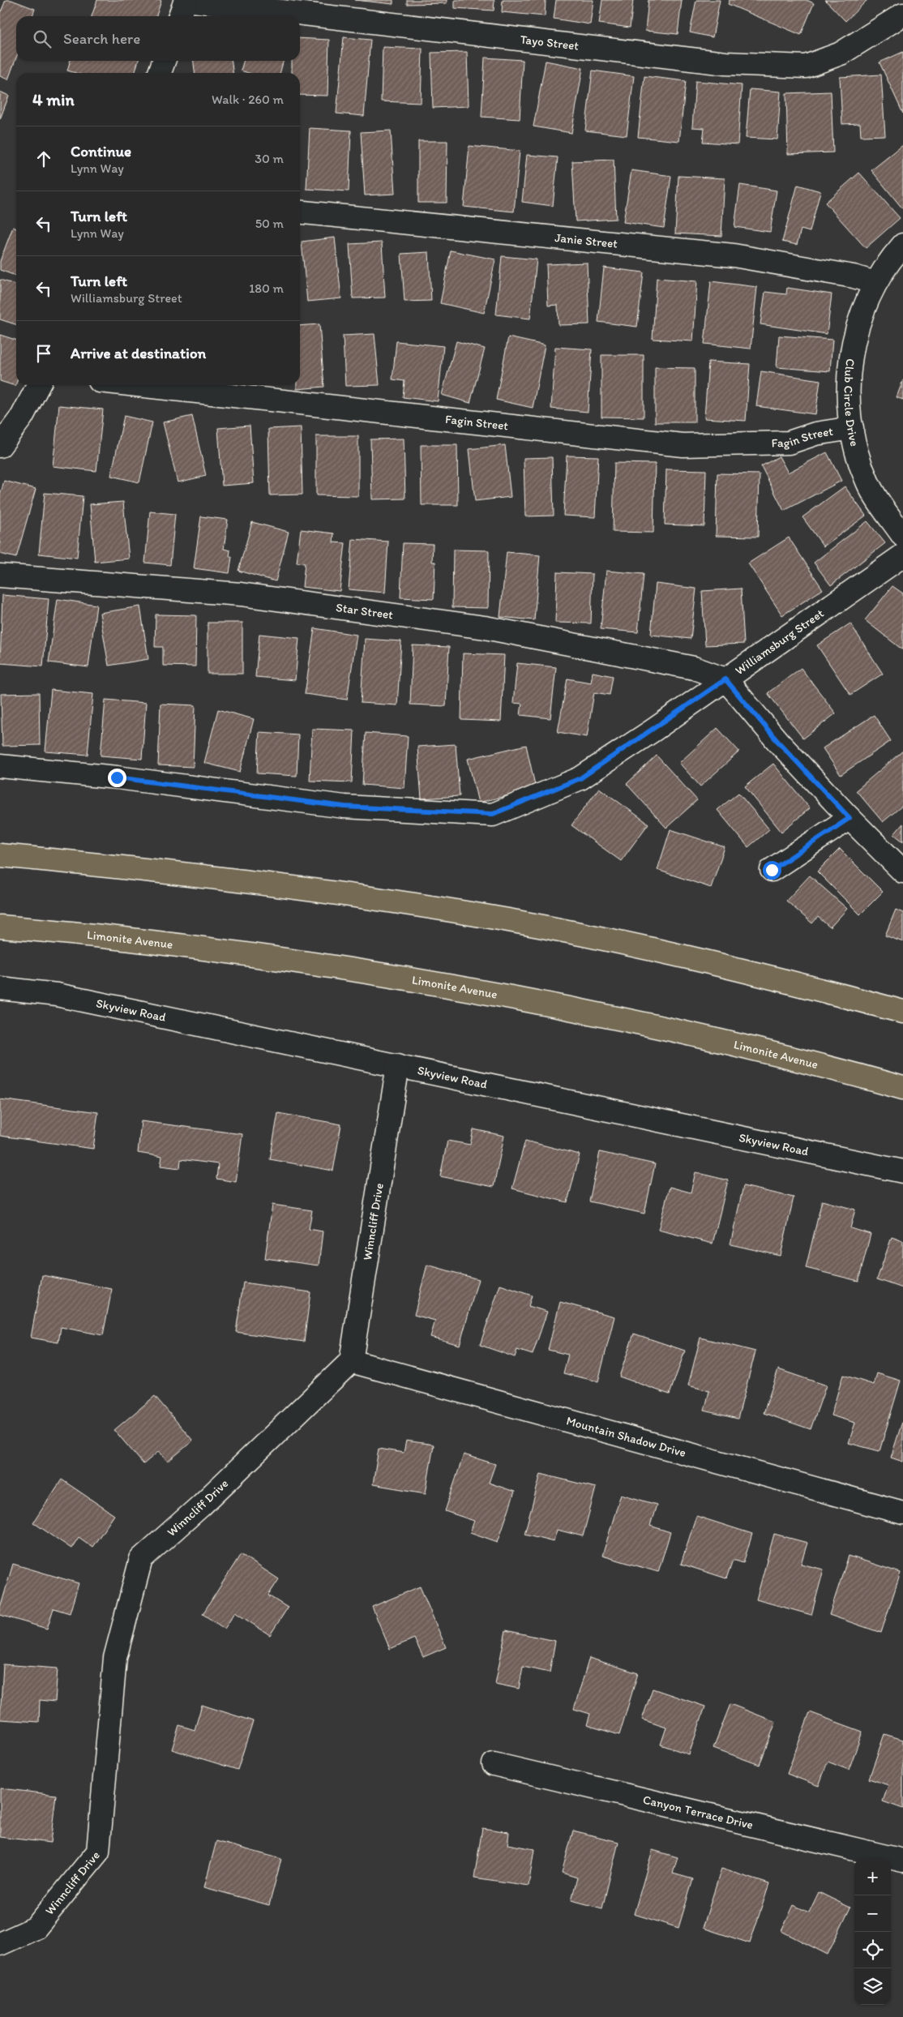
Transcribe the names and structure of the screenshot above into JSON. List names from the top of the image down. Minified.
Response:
{"streets":{"main road":["Limonite Avenue"],"street":["Tayo Street","Janie Street","Club Circle Drive","Fagin Street","Star Street","Williamsburg Street","Skyview Road","Winncliff Drive","Mountain Shadow Drive","Canyon Terrace Drive"]},"crossings":[["Janie Street","Club Circle Drive"],["Club Circle Drive","Fagin Street"],["Star Street","Williamsburg Street"],["Skyview Road","Winncliff Drive"],["Winncliff Drive","Mountain Shadow Drive"]],"page":{"search":"Search here","heading":["4 min","Walk · 260 m"],"list":[["Continue","Lynn Way","30 m"],["Turn left","Lynn Way","50 m"],["Turn left","Williamsburg Street","180 m"],"Arrive at destination"],"map_buttons":["+","−"]}}
